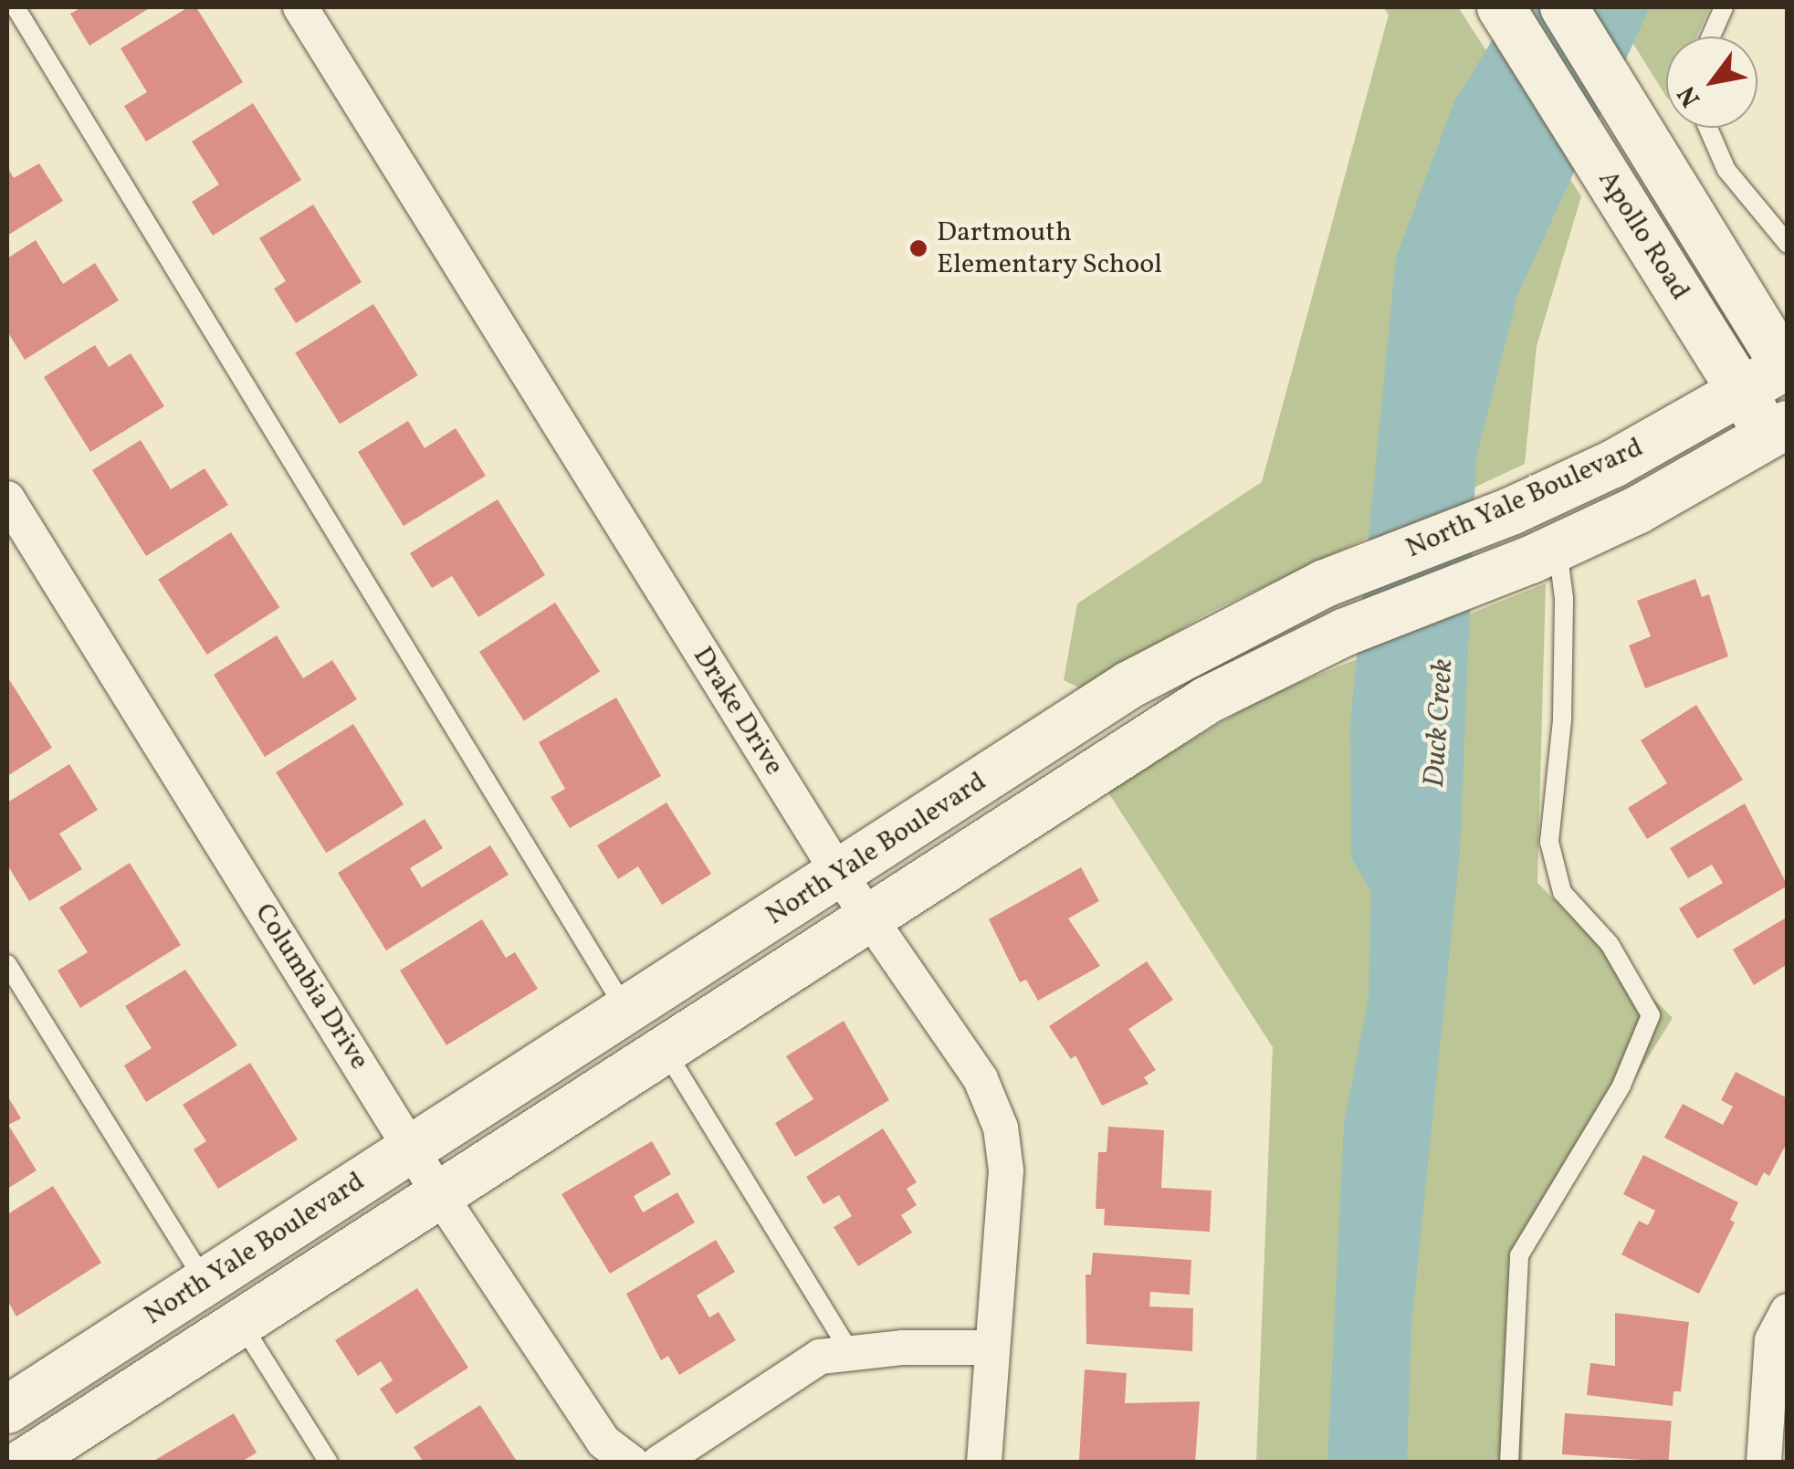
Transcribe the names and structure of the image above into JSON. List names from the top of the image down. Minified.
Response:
{"streets":{"street":["Apollo Road","North Yale Boulevard","Drake Drive","Columbia Drive"]},"crossings":[["Apollo Road","North Yale Boulevard"],["North Yale Boulevard","Drake Drive"],["North Yale Boulevard","Columbia Drive"]],"water":["Duck Creek"],"places":["Dartmouth Elementary School"],"north":"bottom left"}
